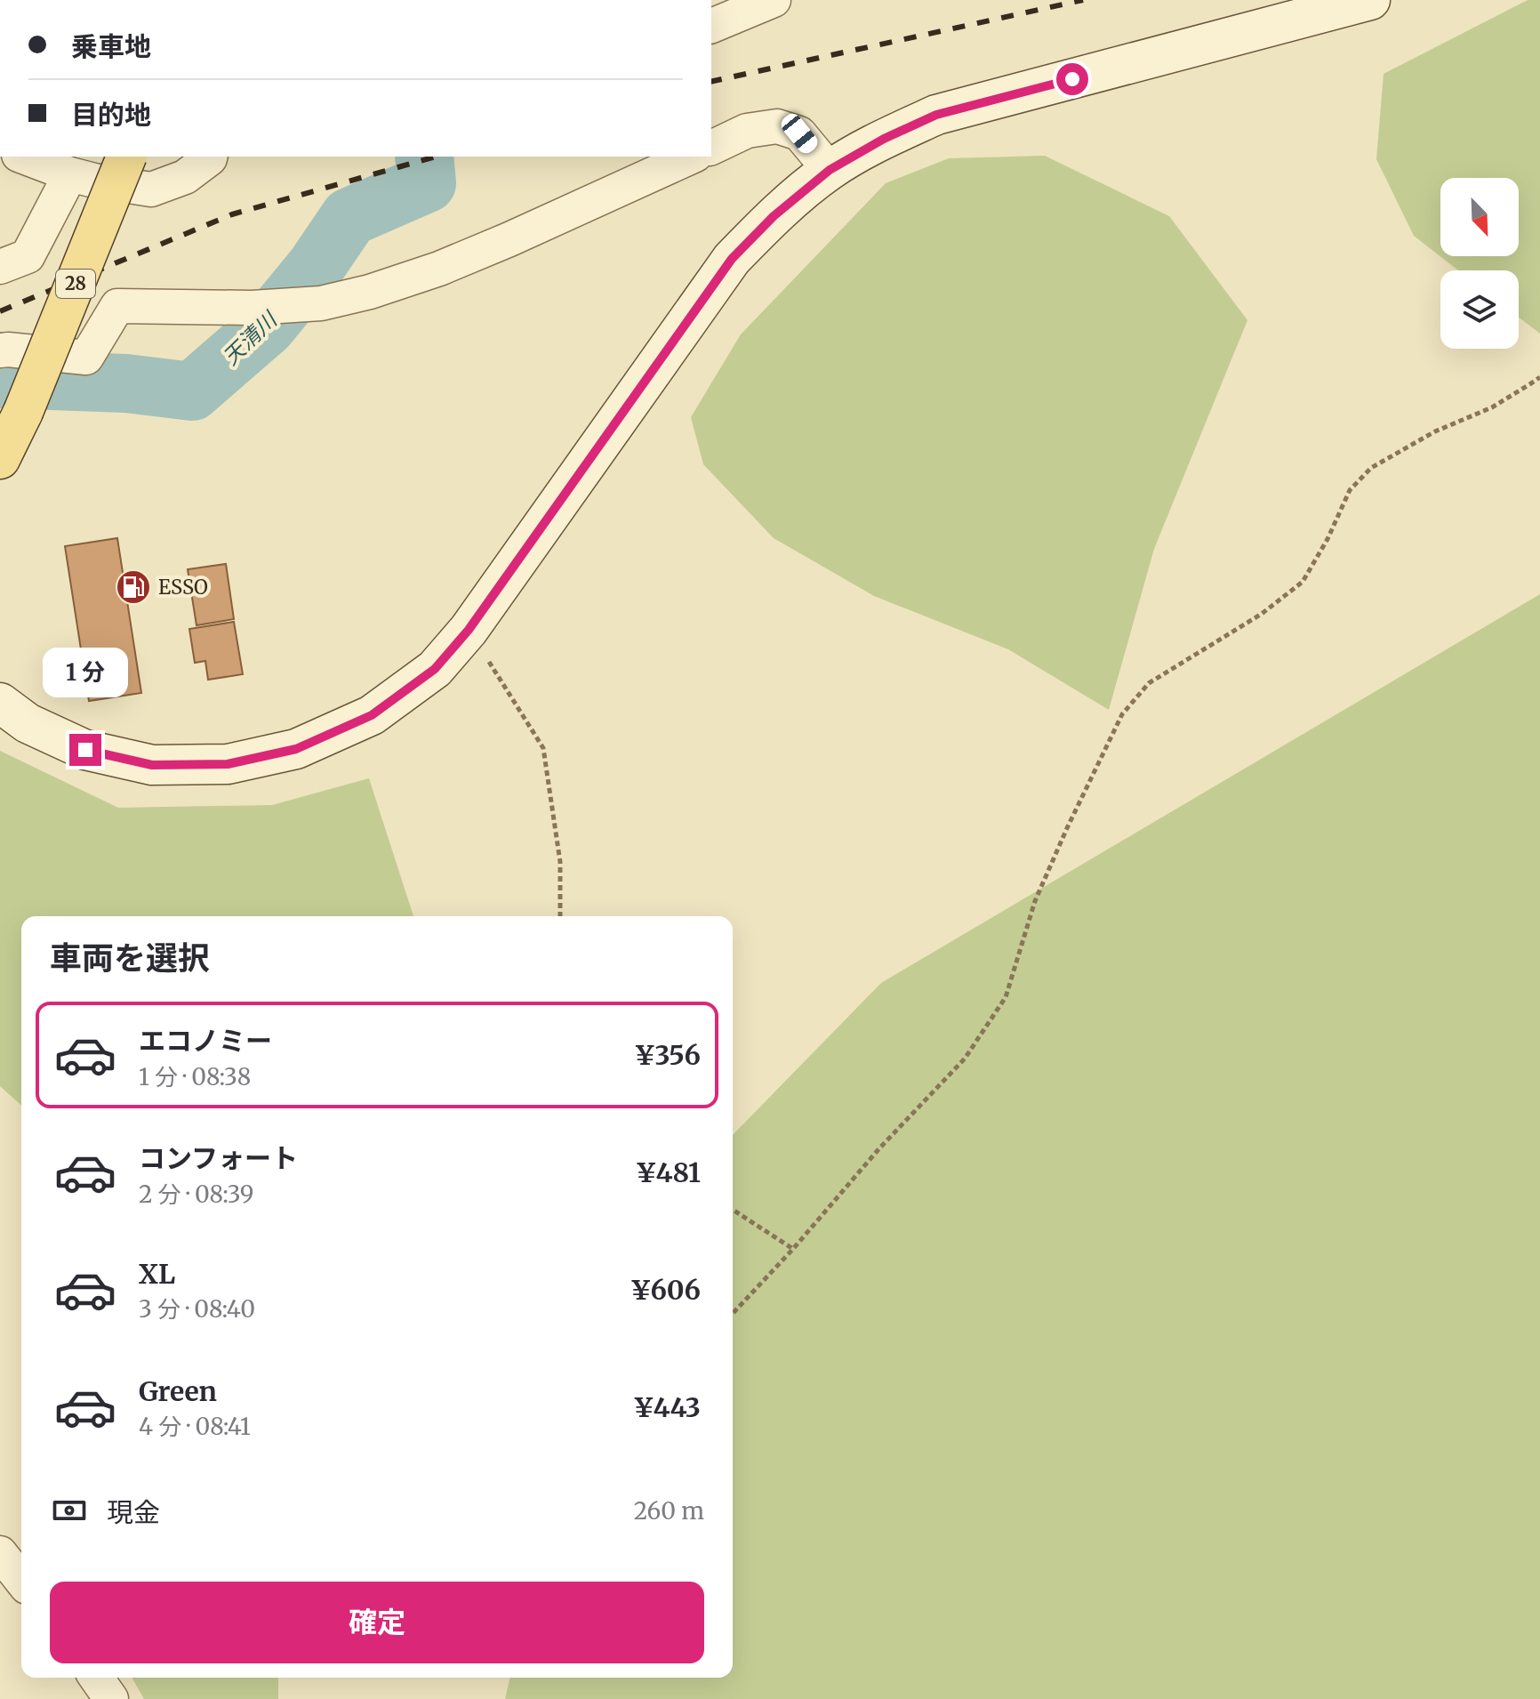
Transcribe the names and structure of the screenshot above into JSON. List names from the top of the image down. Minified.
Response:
{"streets":{"main road":["28"]},"water":["天清川"],"places":{"fuel station":["ESSO"]},"north":"bottom right","page":{"banner":["乗車地","目的地"],"bubble":"1 分","heading":"車両を選択","list":[{"name":"エコノミー","note":"1 分 · 08:38","value":"¥356"},{"name":"コンフォート","note":"2 分 · 08:39","value":"¥481"},{"name":"XL","note":"3 分 · 08:40","value":"¥606"},{"name":"Green","note":"4 分 · 08:41","value":"¥443"}],"pay":["現金","260 m"],"buttons":"確定"}}
